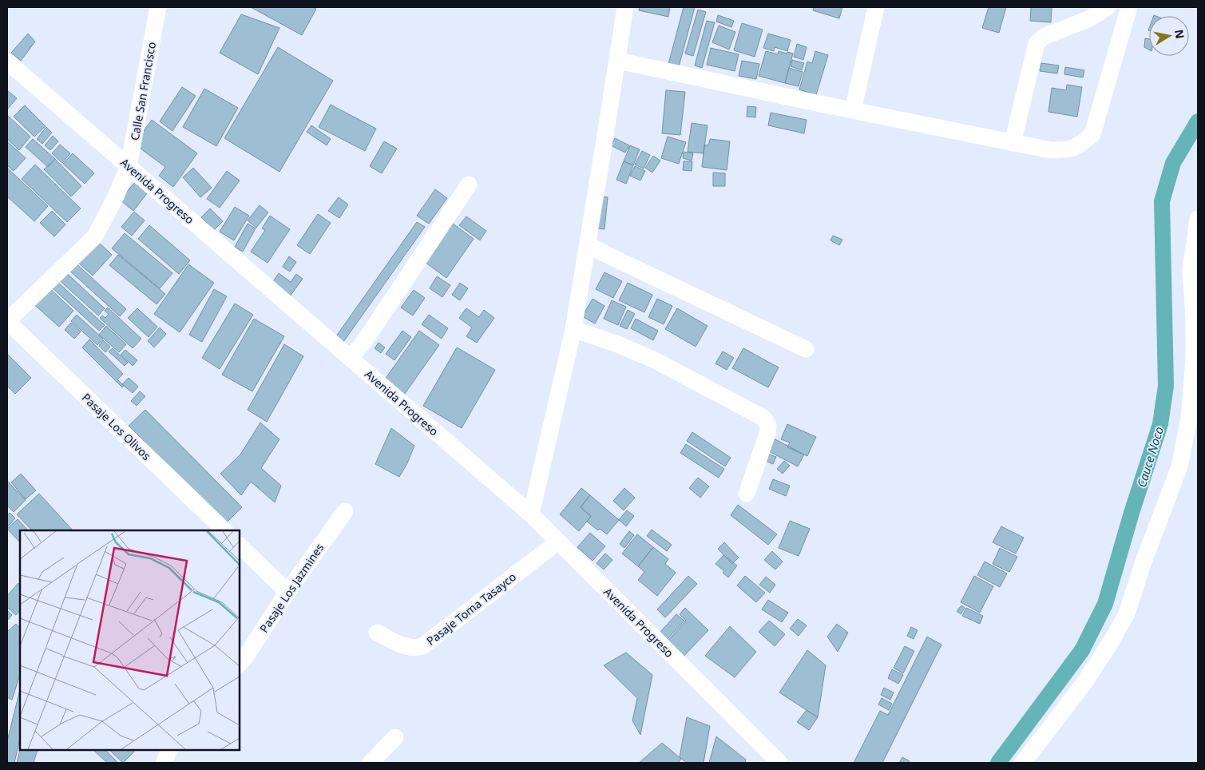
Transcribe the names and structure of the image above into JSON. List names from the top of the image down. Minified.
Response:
{"streets":{"street":["Calle San Francisco","Avenida Progreso","Pasaje Los Olivos","Pasaje Los Jazmines","Pasaje Toma Tasayco"]},"crossings":[["Calle San Francisco","Avenida Progreso"],["Calle San Francisco","Pasaje Los Olivos"],["Avenida Progreso","Pasaje Toma Tasayco"]],"water":["Cauce Noco"],"north":"right"}
